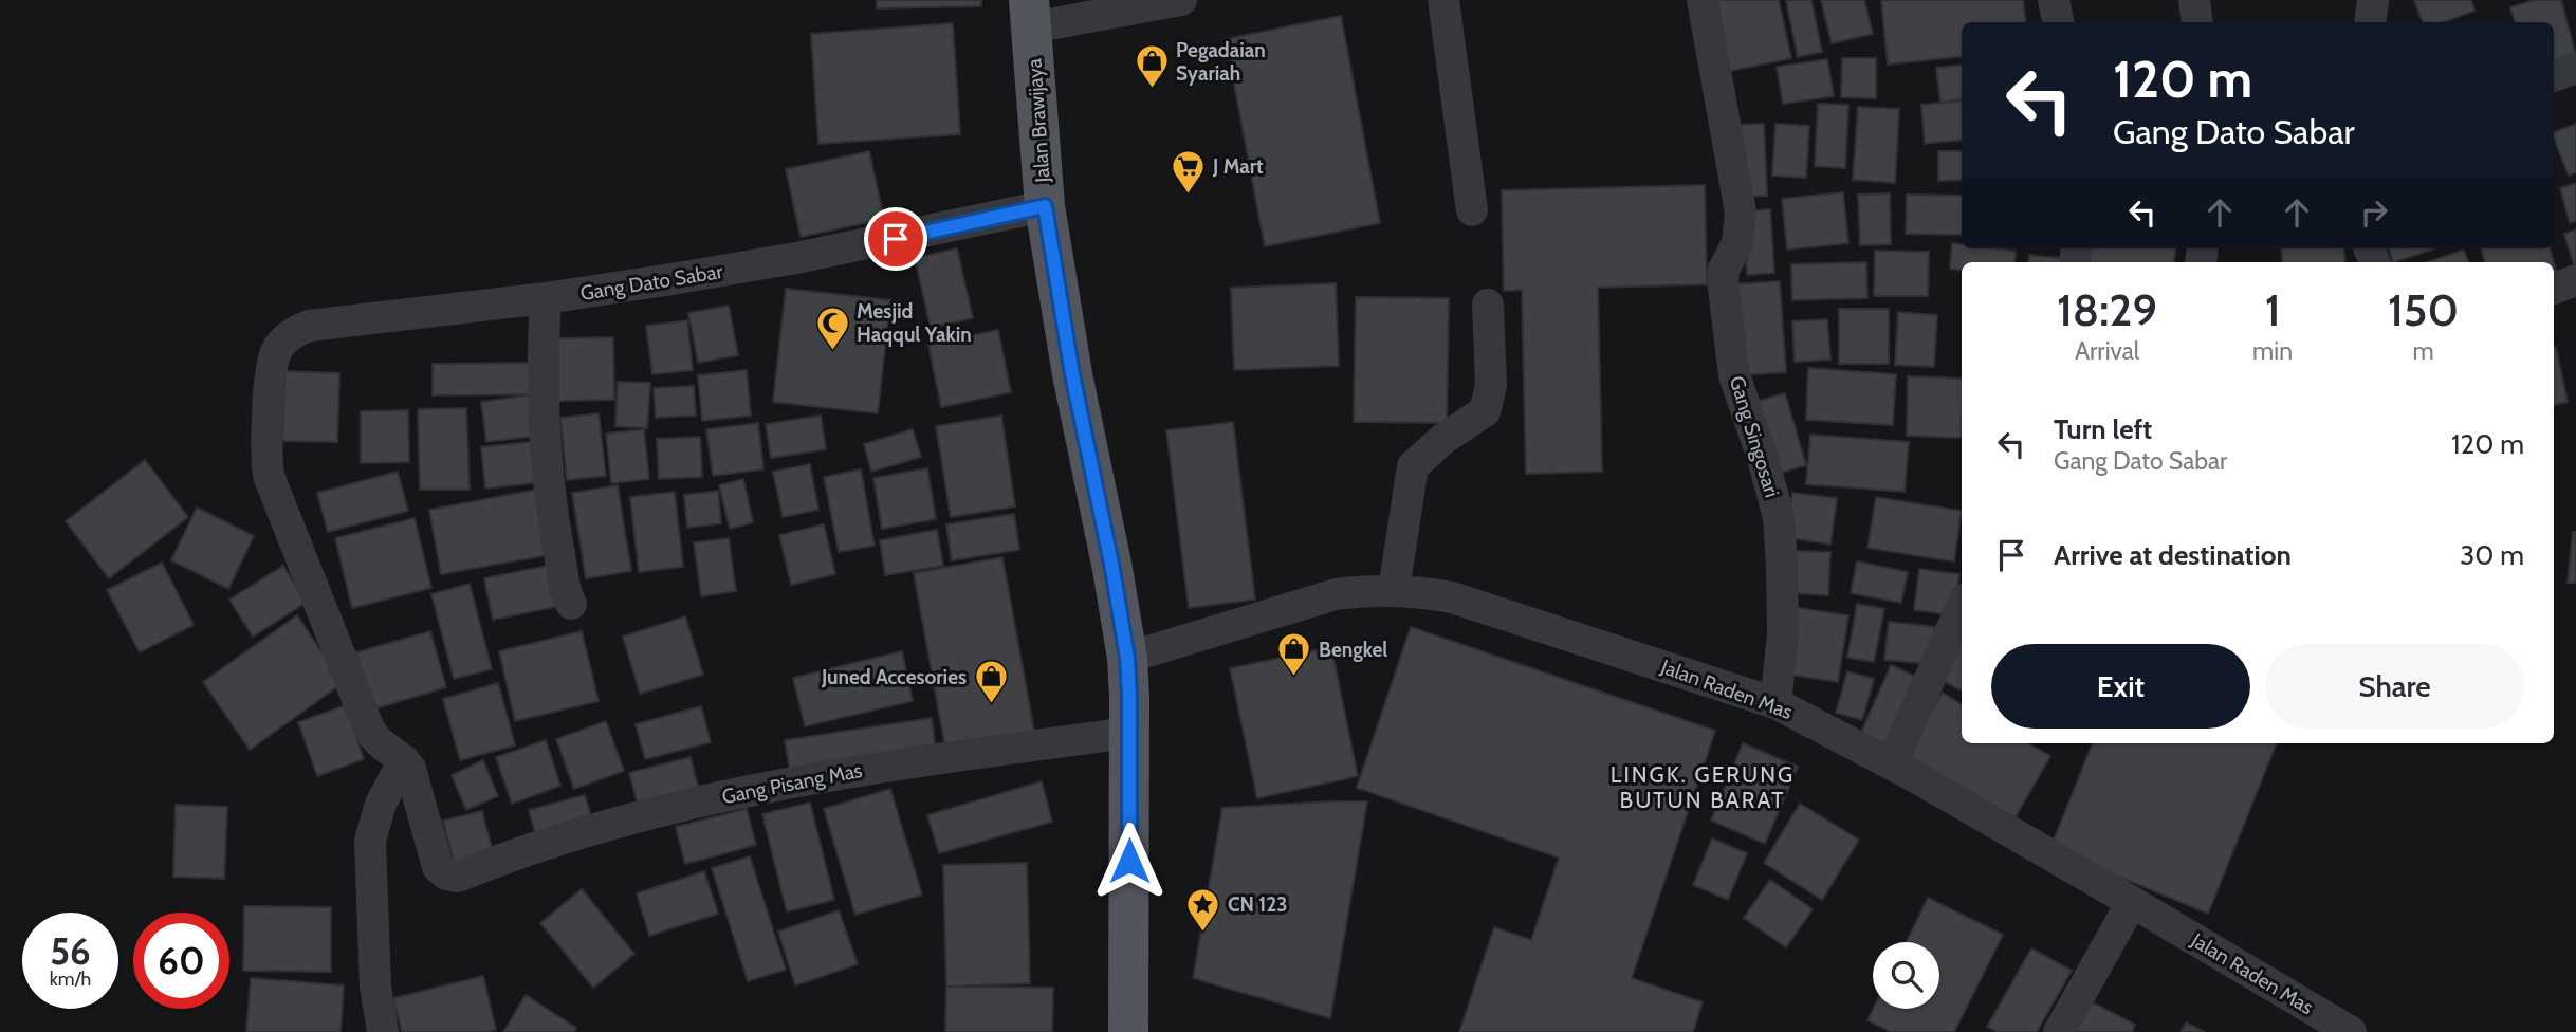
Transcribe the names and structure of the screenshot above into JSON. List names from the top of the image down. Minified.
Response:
{"streets":{"main road":["Jalan Brawijaya"],"street":["Gang Dato Sabar","Gang Singosari","Jalan Raden Mas","Gang Pisang Mas"]},"crossings":[["Jalan Brawijaya","Gang Dato Sabar"],["Jalan Brawijaya","Jalan Raden Mas"],["Jalan Brawijaya","Gang Pisang Mas"],["Gang Dato Sabar","Gang Pisang Mas"],["Gang Singosari","Jalan Raden Mas"]],"districts":["LINGK. GERUNG BUTUN BARAT"],"places":{"shop":["Pegadaian Syariah","Bengkel","Juned Accesories"],"supermarket":["J Mart"],"mosque":["Mesjid Haqqul Yakin"],"place":["CN 123"]},"page":{"turn":["120 m","Gang Dato Sabar"],"eta":["18:29","Arrival","1","min","150","m"],"list":[{"name":"Turn left","note":"Gang Dato Sabar","value":"120 m"},{"name":"Arrive at destination","value":"30 m"}],"buttons":["Exit","Share"],"speed":"56 km/h","limit":"60"}}
